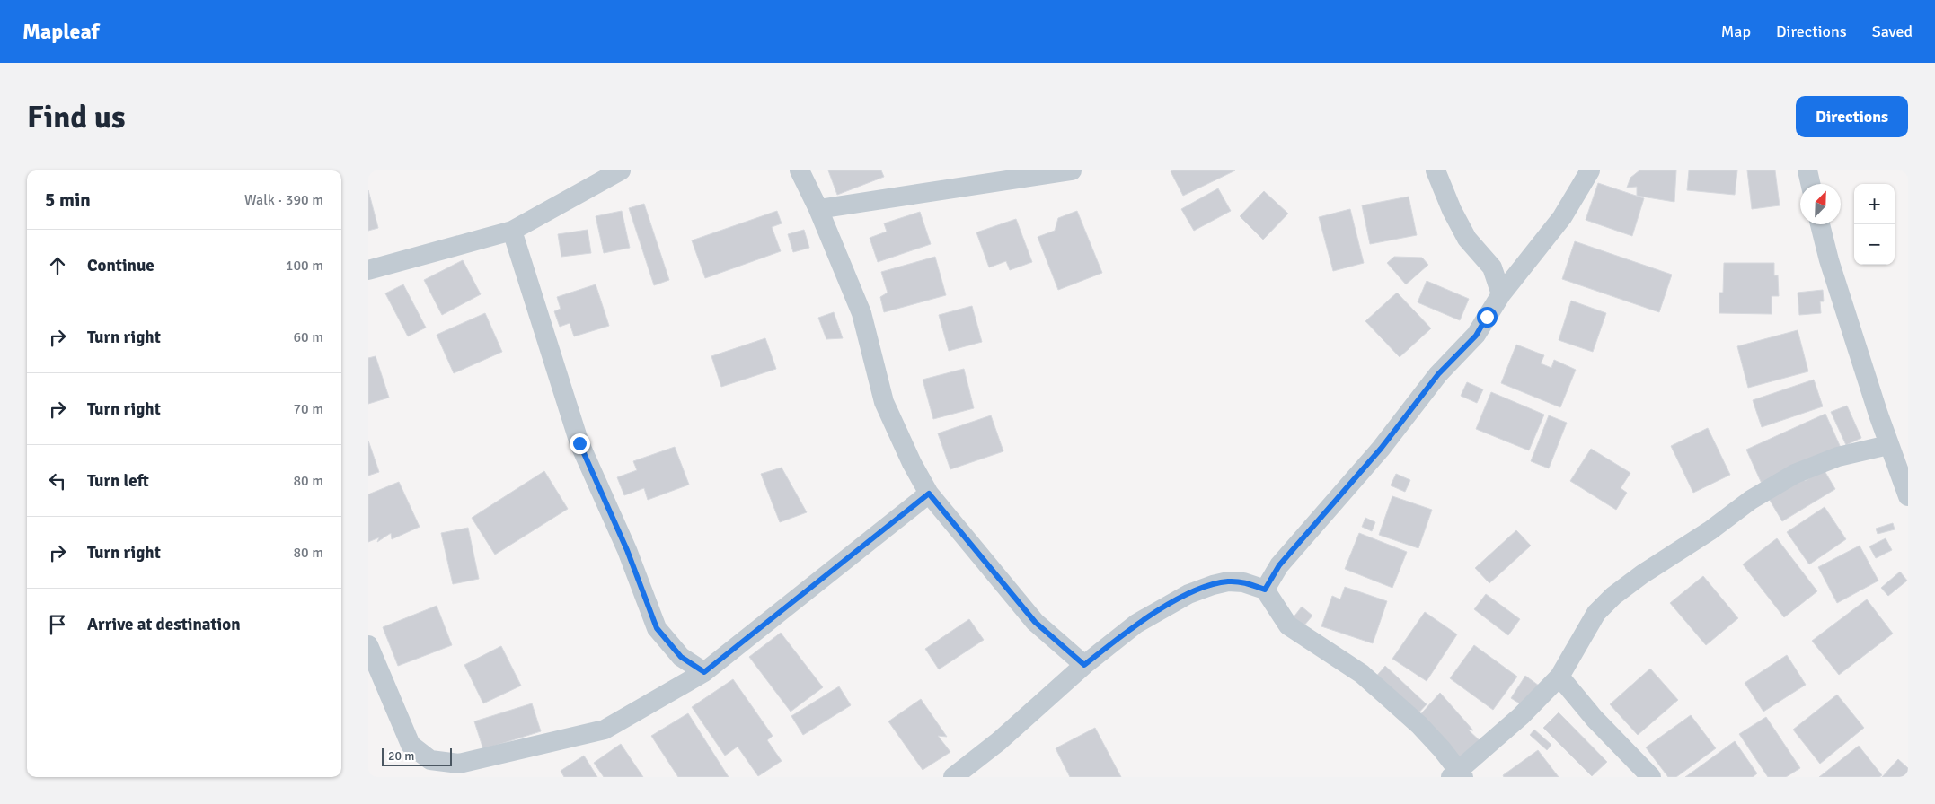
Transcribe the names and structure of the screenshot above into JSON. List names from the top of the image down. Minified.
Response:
{"scale_bar":"20 m","north":"top right","page":{"header":"Mapleaf","nav":["Map","Directions","Saved"],"buttons":"Directions","title":"Find us","heading":["5 min","Walk · 390 m"],"map_buttons":["+","−"],"list":[["Continue","100 m"],["Turn right","60 m"],["Turn right","70 m"],["Turn left","80 m"],["Turn right","80 m"],"Arrive at destination"],"scale":"20 m"}}
